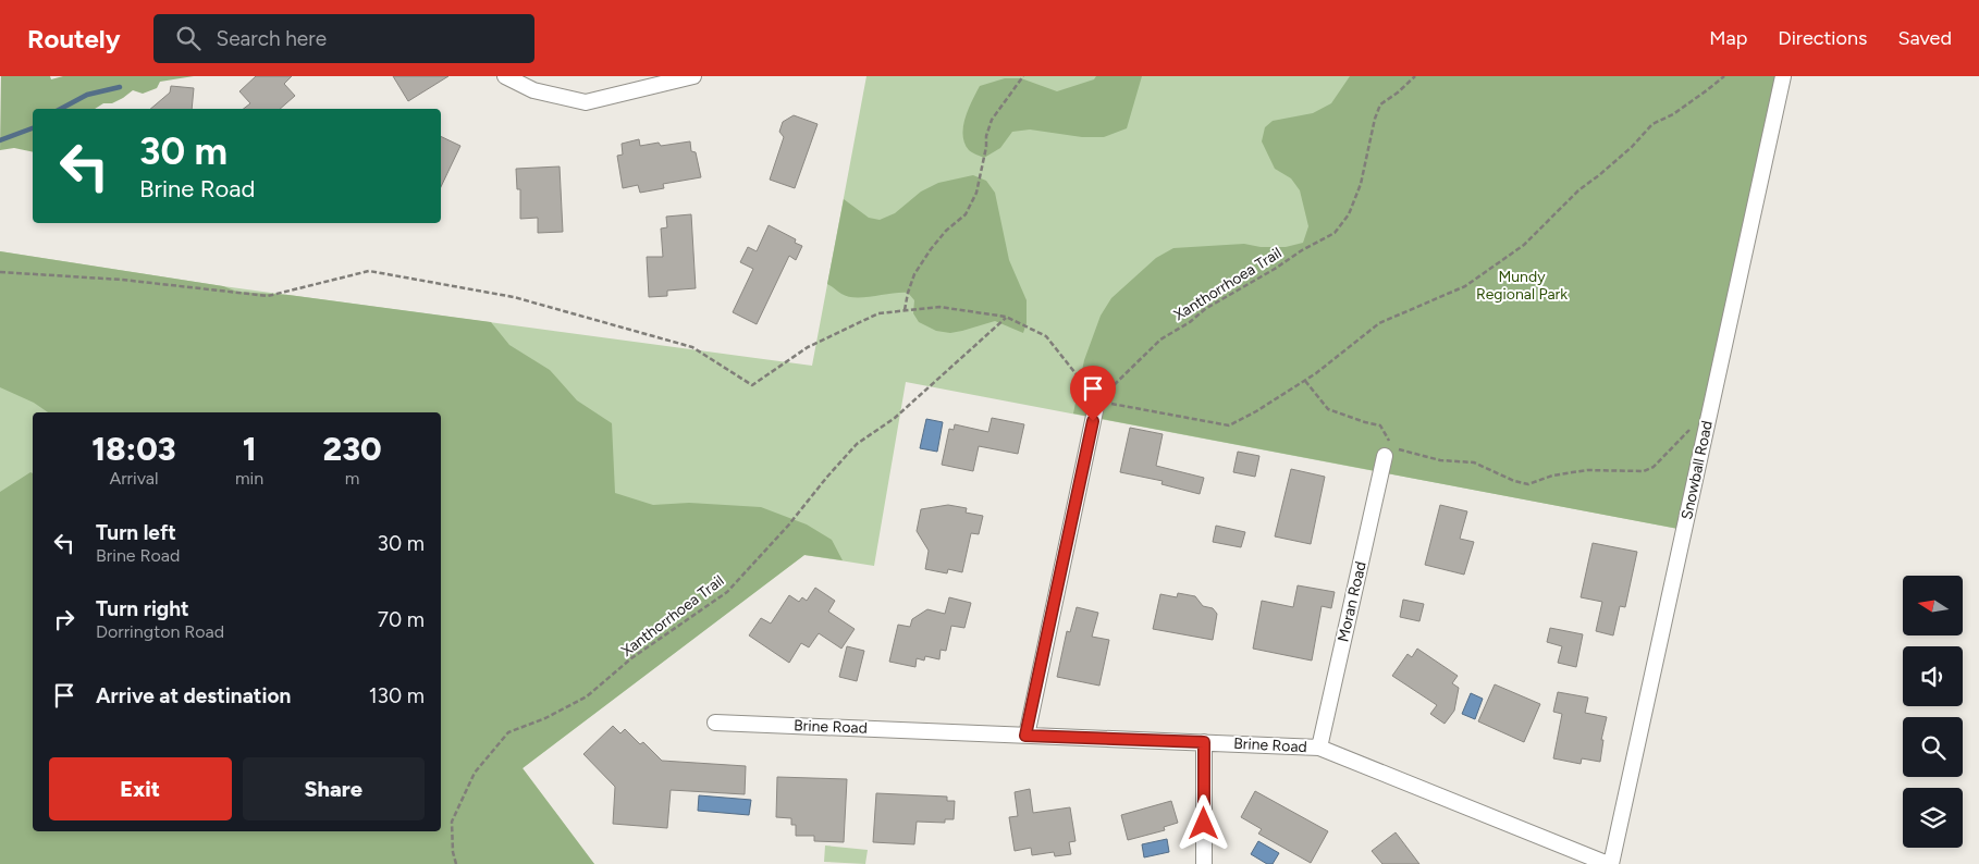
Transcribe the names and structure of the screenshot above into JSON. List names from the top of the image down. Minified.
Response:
{"streets":{"street":["Snowball Road","Moran Road","Brine Road"],"path":["Xanthorrhoea Trail"]},"crossings":[["Snowball Road","Brine Road"],["Moran Road","Brine Road"]],"parks":["Mundy Regional Park"],"north":"left","page":{"header":"Routely","search":"Search here","nav":["Map","Directions","Saved"],"turn":["30 m","Brine Road"],"eta":["18:03","Arrival","1","min","230","m"],"list":[{"name":"Turn left","note":"Brine Road","value":"30 m"},{"name":"Turn right","note":"Dorrington Road","value":"70 m"},{"name":"Arrive at destination","value":"130 m"}],"buttons":["Exit","Share"]}}
